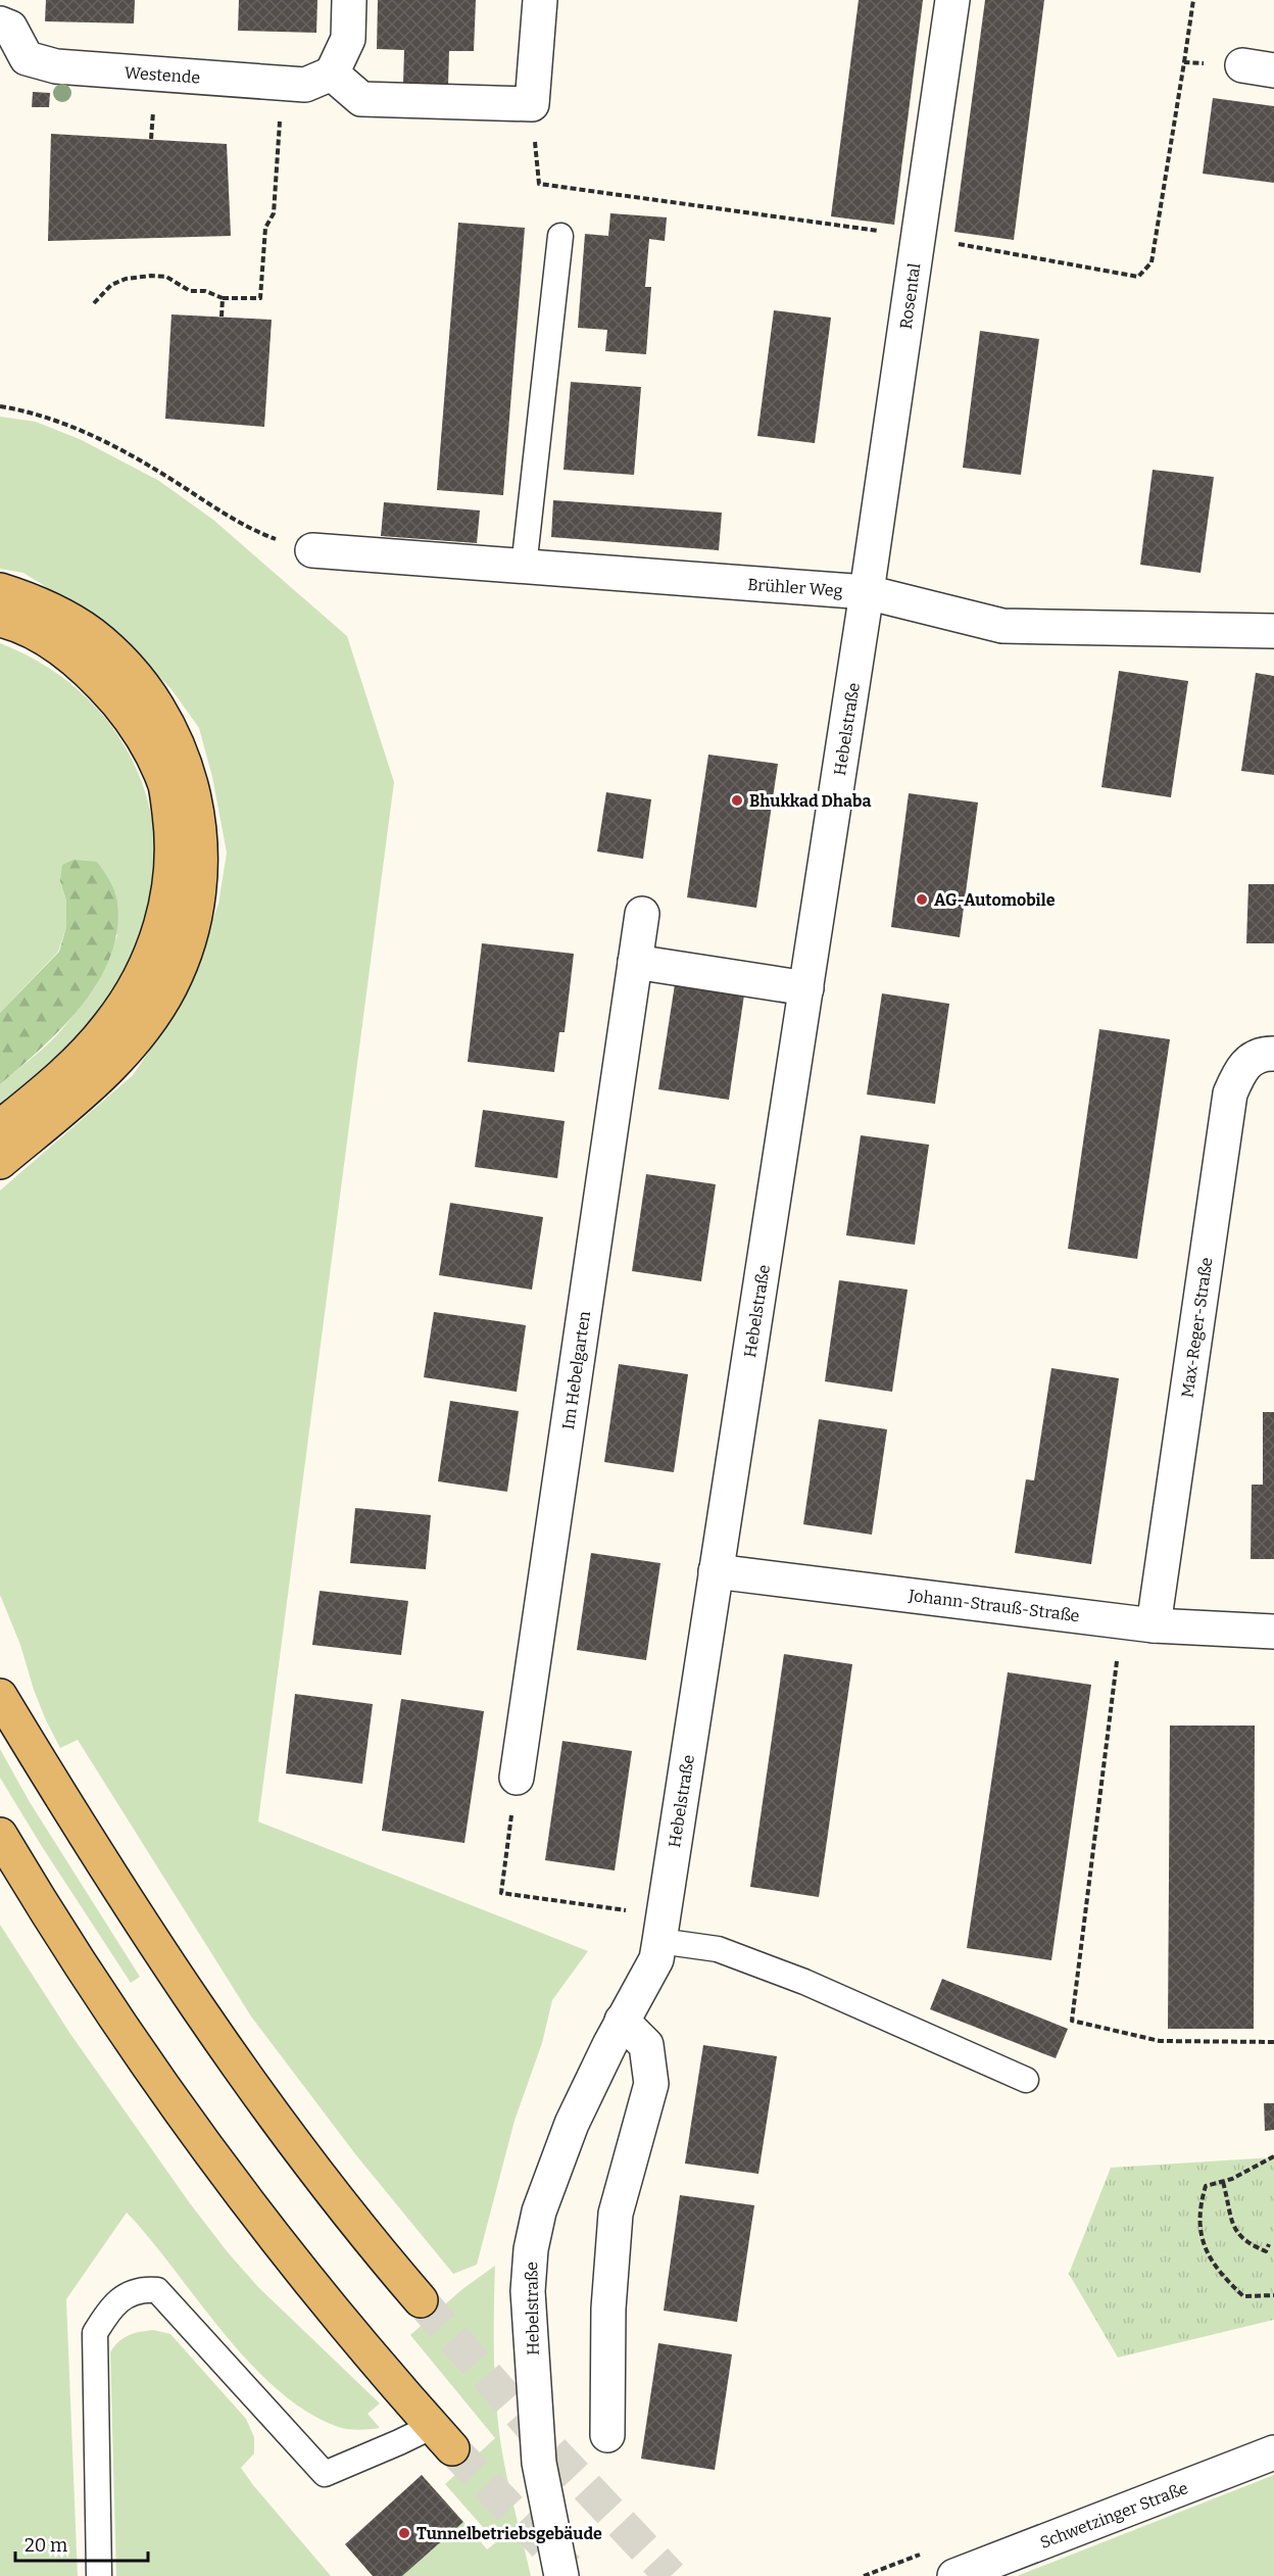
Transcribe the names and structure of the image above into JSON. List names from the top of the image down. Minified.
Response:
{"streets":{"street":["Westende","Rosental","Brühler Weg","Hebelstraße","Max-Reger-Straße","Im Hebelgarten","Johann-Strauß-Straße","Schwetzinger Straße"]},"crossings":[["Rosental","Brühler Weg"],["Rosental","Hebelstraße"],["Brühler Weg","Hebelstraße"],["Hebelstraße","Johann-Strauß-Straße"],["Max-Reger-Straße","Johann-Strauß-Straße"]],"places":["Bhukkad Dhaba","AG-Automobile","Tunnelbetriebsgebäude"],"scale_bar":"20 m"}
